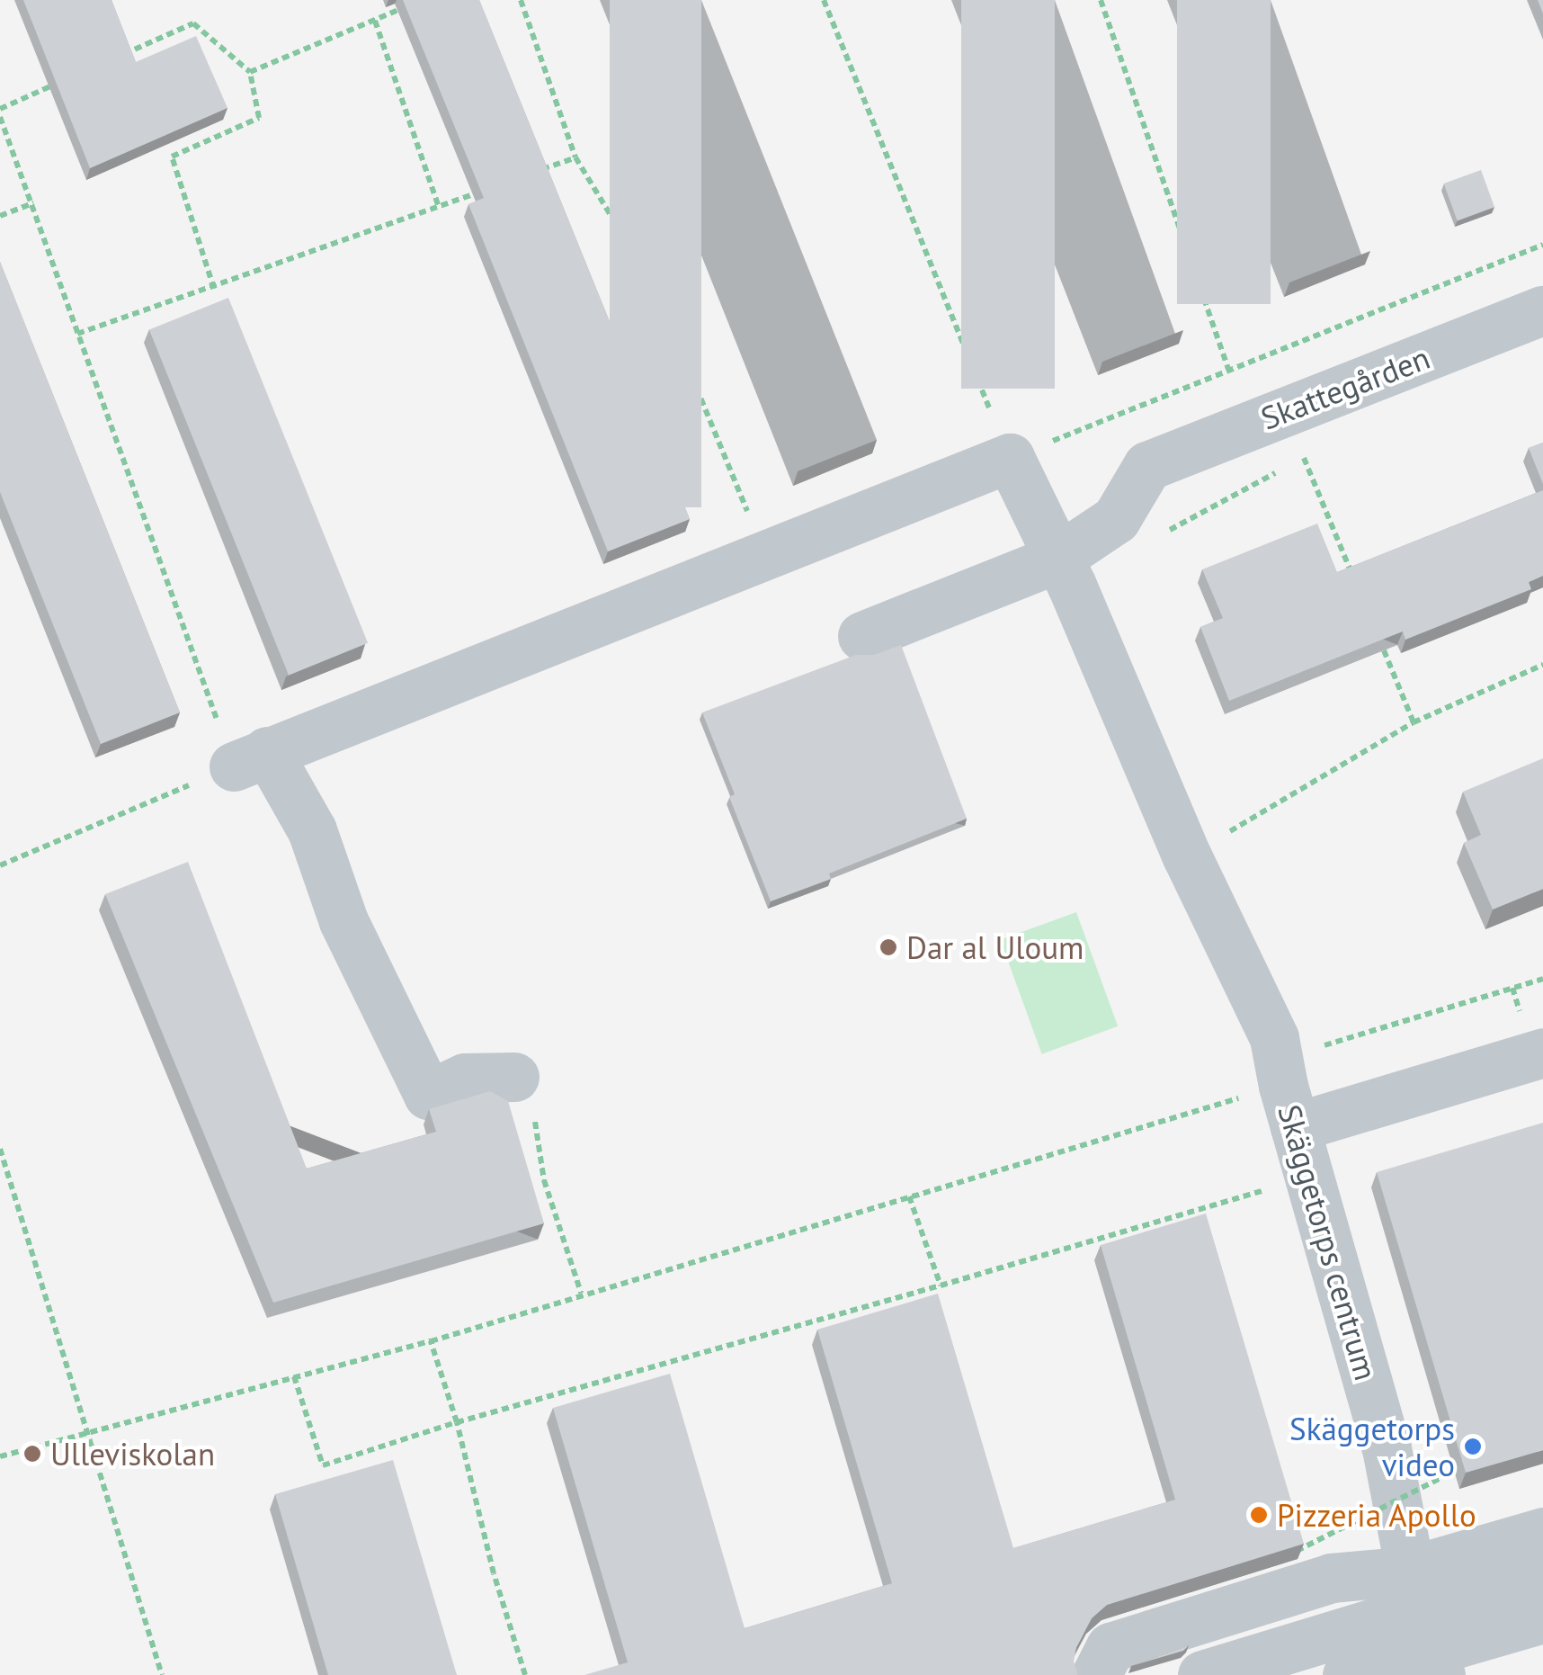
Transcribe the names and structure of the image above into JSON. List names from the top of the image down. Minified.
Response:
{"streets":{"street":["Skattegården","Skäggetorps centrum"]},"crossings":[["Skattegården","Skäggetorps centrum"]],"places":["Dar al Uloum","Skäggetorps video","Ulleviskolan","Pizzeria Apollo"]}
